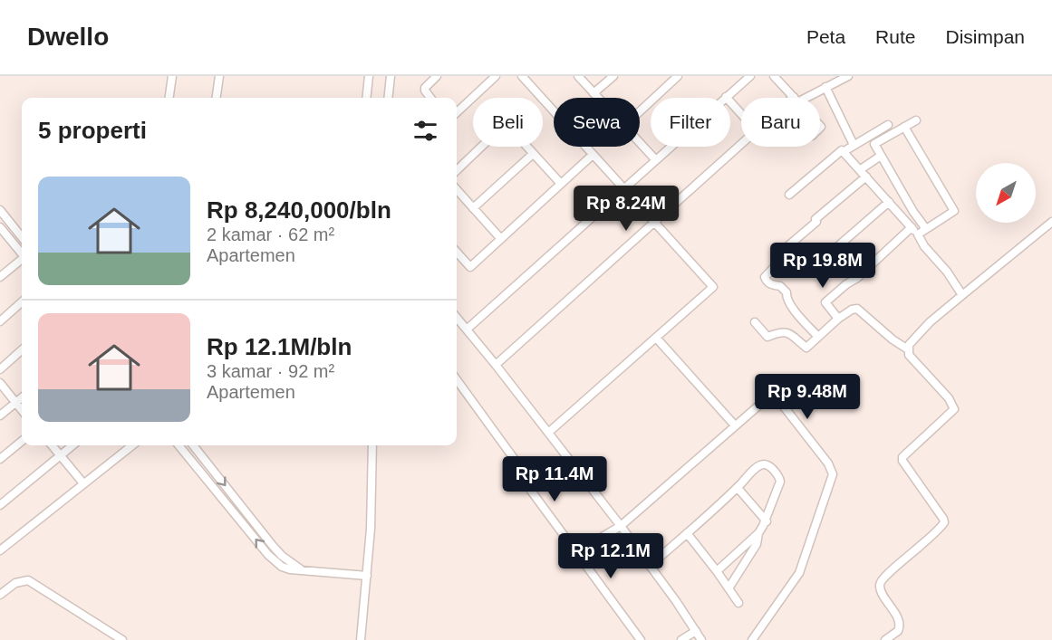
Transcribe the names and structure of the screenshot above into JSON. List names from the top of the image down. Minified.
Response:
{"north":"bottom left","page":{"header":"Dwello","nav":["Peta","Rute","Disimpan"],"chip":["Beli","Sewa","Filter","Baru"],"heading":"5 properti","list":[{"name":"Rp 8,240,000/bln","note":"2 kamar · 62 m² · Apartemen"},{"name":"Rp 12.1M/bln","note":"3 kamar · 92 m² · Apartemen"}],"price":["Rp 8.24M","Rp 19.8M","Rp 9.48M","Rp 11.4M","Rp 12.1M"]}}
